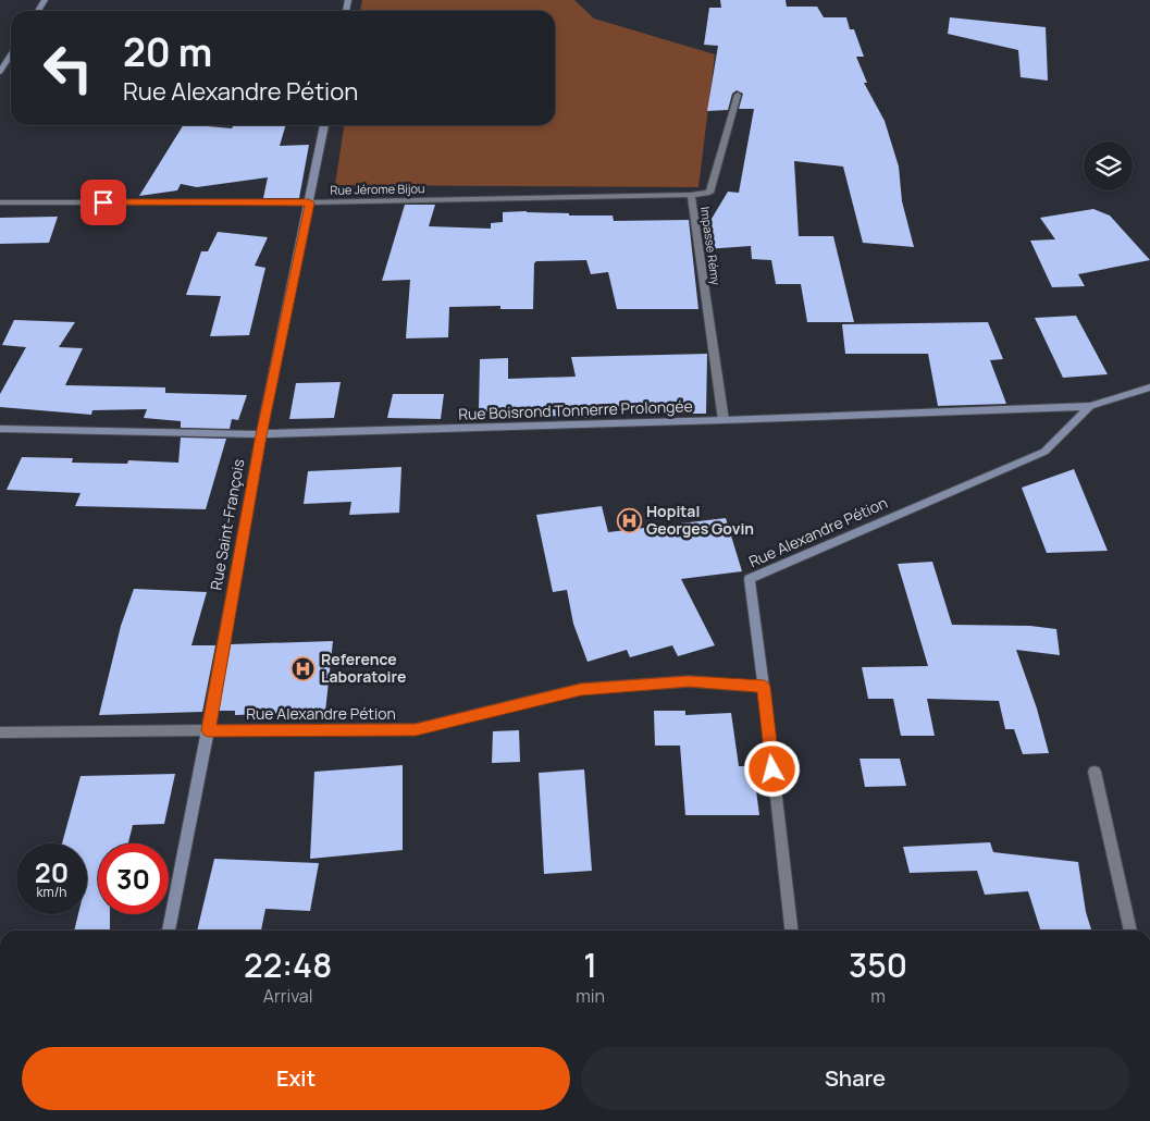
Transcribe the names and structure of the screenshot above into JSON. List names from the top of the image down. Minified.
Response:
{"streets":{"street":["Rue Jérome Bijou","Impasse Rémy","Rue Boisrond Tonnerre Prolongée","Rue Saint-François","Rue Alexandre Pétion"]},"crossings":[["Rue Jérome Bijou","Impasse Rémy"],["Rue Jérome Bijou","Rue Saint-François"],["Impasse Rémy","Rue Boisrond Tonnerre Prolongée"],["Rue Boisrond Tonnerre Prolongée","Rue Saint-François"],["Rue Boisrond Tonnerre Prolongée","Rue Alexandre Pétion"],["Rue Saint-François","Rue Alexandre Pétion"]],"places":{"hospital":["Hopital Georges Govin","Reference Laboratoire"]},"page":{"turn":["20 m","Rue Alexandre Pétion"],"speed":"20 km/h","limit":"30","eta":["22:48","Arrival","1","min","350","m"],"buttons":["Exit","Share"]}}
